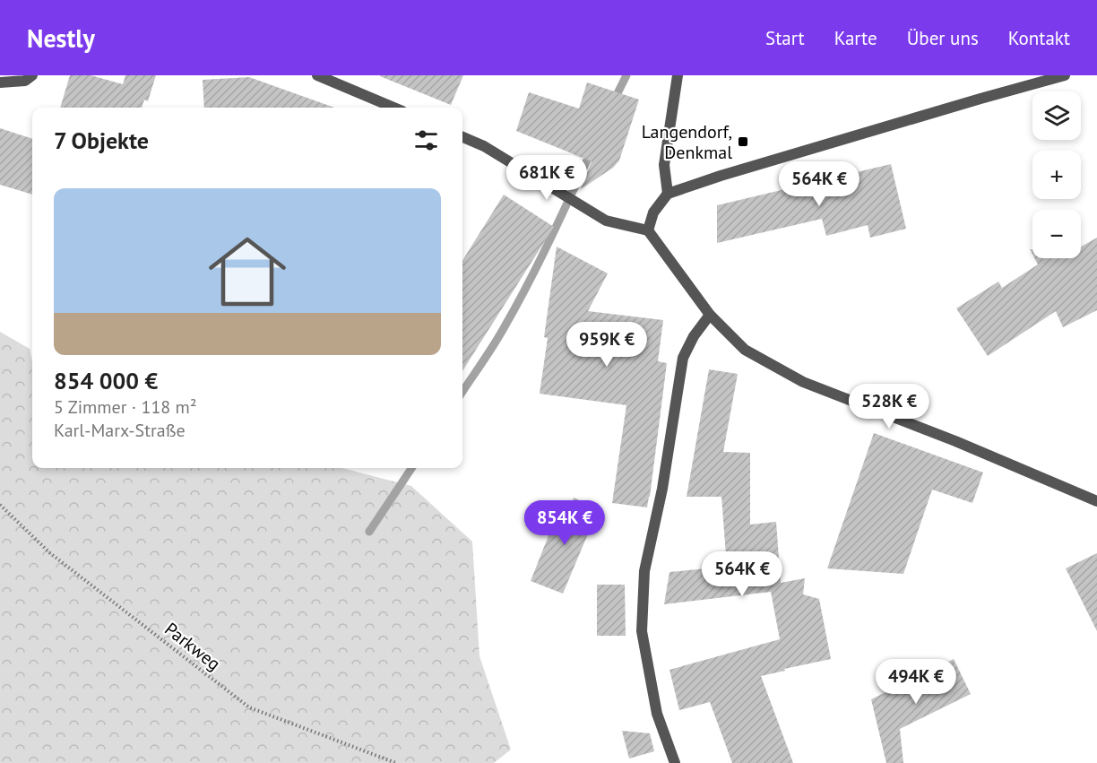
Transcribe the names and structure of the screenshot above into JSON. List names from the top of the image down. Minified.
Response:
{"streets":{"path":["Parkweg"]},"places":{"transit":["Langendorf, Denkmal"]},"page":{"header":"Nestly","nav":["Start","Karte","Über uns","Kontakt"],"map_buttons":["+","−"],"heading":"7 Objekte","price":["681K €","564K €","959K €","528K €","854K €","564K €","494K €"],"list":[{"name":"854 000 €","note":"5 Zimmer · 118 m² · Karl-Marx-Straße"}]}}
